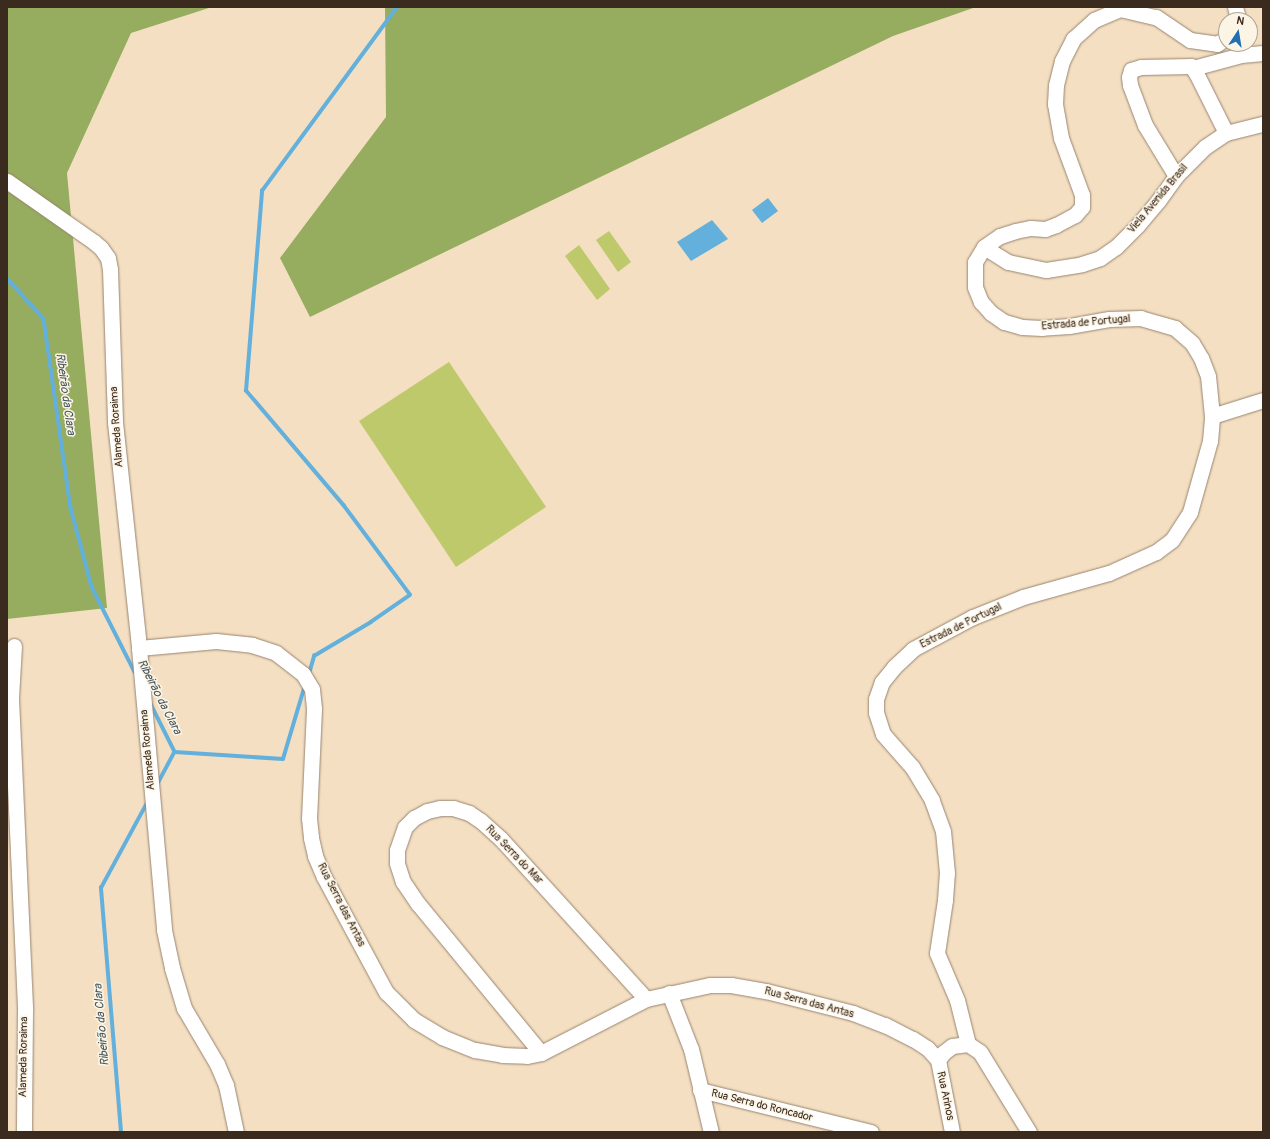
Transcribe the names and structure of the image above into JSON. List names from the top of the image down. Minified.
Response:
{"streets":{"street":["Viela Avenida Brasil","Estrada de Portugal","Alameda Roraima","Rua Serra do Mar","Rua Serra das Antas","Rua Arinos","Rua Serra do Roncador"]},"crossings":[["Viela Avenida Brasil","Estrada de Portugal"],["Alameda Roraima","Rua Serra das Antas"],["Rua Serra do Mar","Rua Serra das Antas"],["Rua Serra das Antas","Rua Arinos"]],"water":["Ribeirão da Clara"],"north":"top"}
